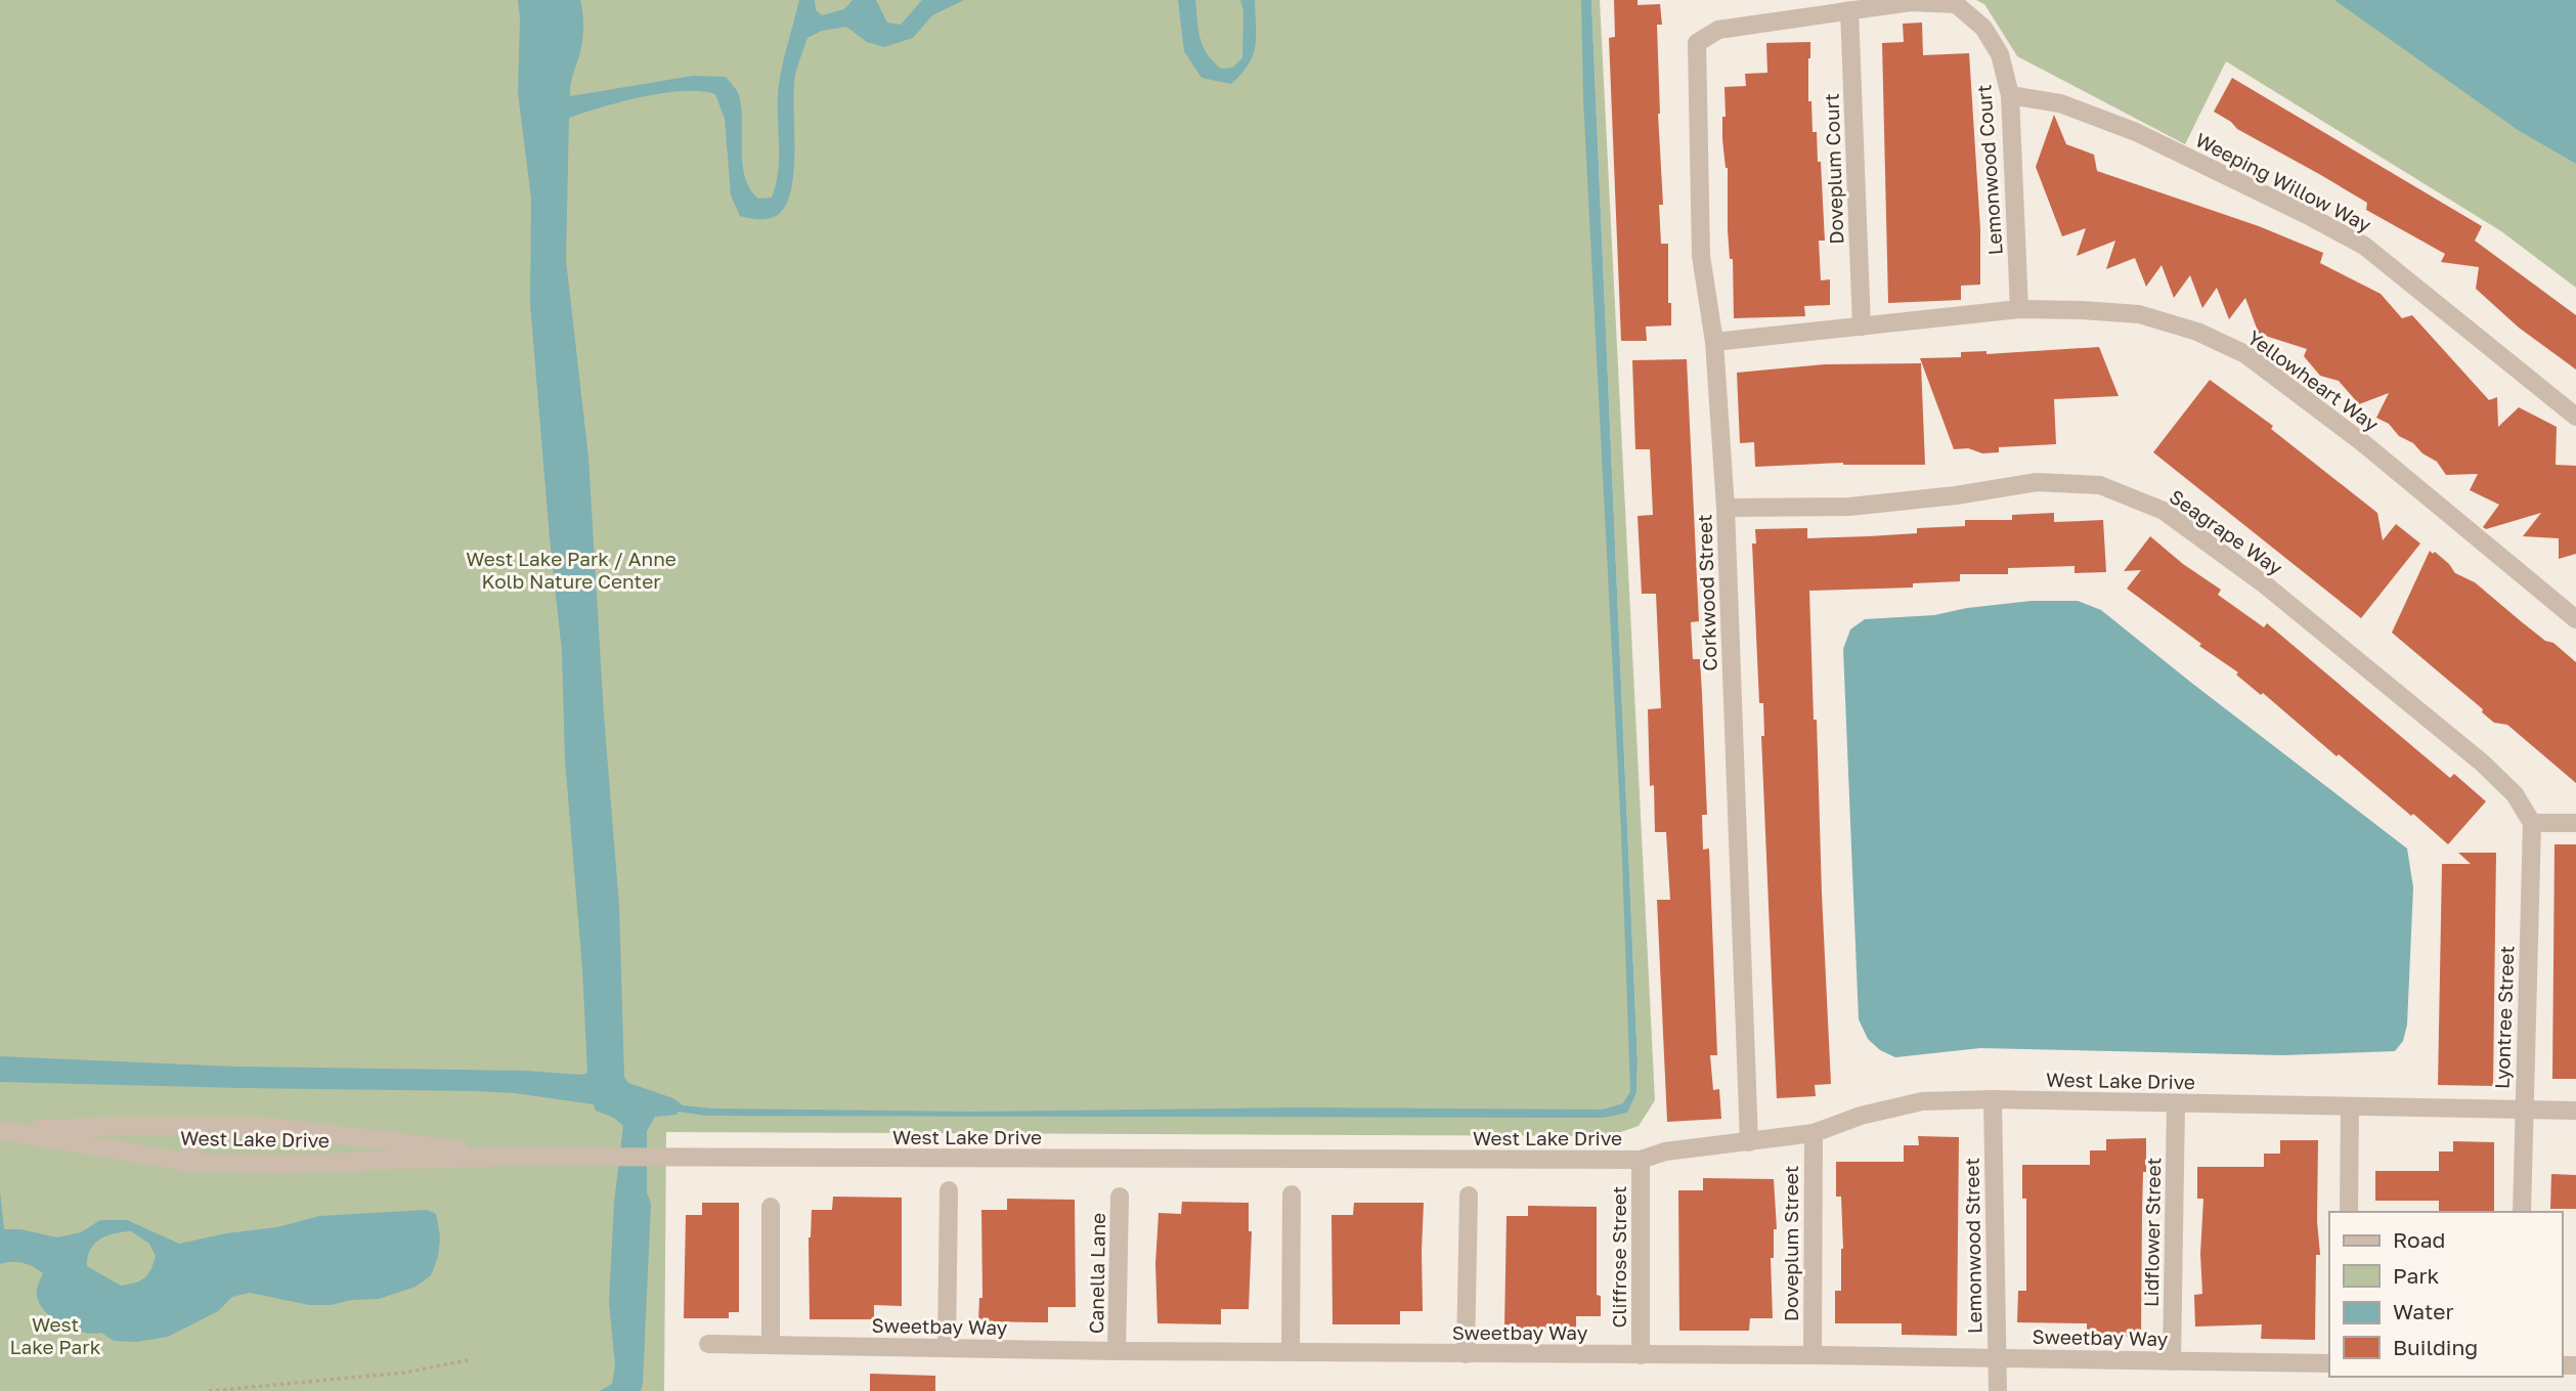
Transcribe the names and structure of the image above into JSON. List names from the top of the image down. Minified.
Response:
{"streets":{"street":["Doveplum Court","Lemonwood Court","Weeping Willow Way","Yellowheart Way","Seagrape Way","Corkwood Street","Lyontree Street","West Lake Drive","Lidflower Street","Doveplum Street","Lemonwood Street","Cliffrose Street","Canella Lane","Sweetbay Way"]},"crossings":[["Doveplum Court","Lemonwood Court"],["Doveplum Court","Yellowheart Way"],["Doveplum Court","Corkwood Street"],["Lemonwood Court","Weeping Willow Way"],["Lemonwood Court","Yellowheart Way"],["Lemonwood Court","Corkwood Street"],["Yellowheart Way","Corkwood Street"],["Seagrape Way","Corkwood Street"],["Seagrape Way","Lyontree Street"],["Corkwood Street","West Lake Drive"],["Lyontree Street","West Lake Drive"],["West Lake Drive","Lidflower Street"],["West Lake Drive","Doveplum Street"],["West Lake Drive","Lemonwood Street"],["West Lake Drive","Cliffrose Street"],["Lidflower Street","Sweetbay Way"],["Doveplum Street","Sweetbay Way"],["Lemonwood Street","Sweetbay Way"],["Cliffrose Street","Sweetbay Way"],["Canella Lane","Sweetbay Way"]],"parks":["West Lake Park / Anne Kolb Nature Center","West Lake Park"],"legend":["Road","Park","Water","Building"]}
